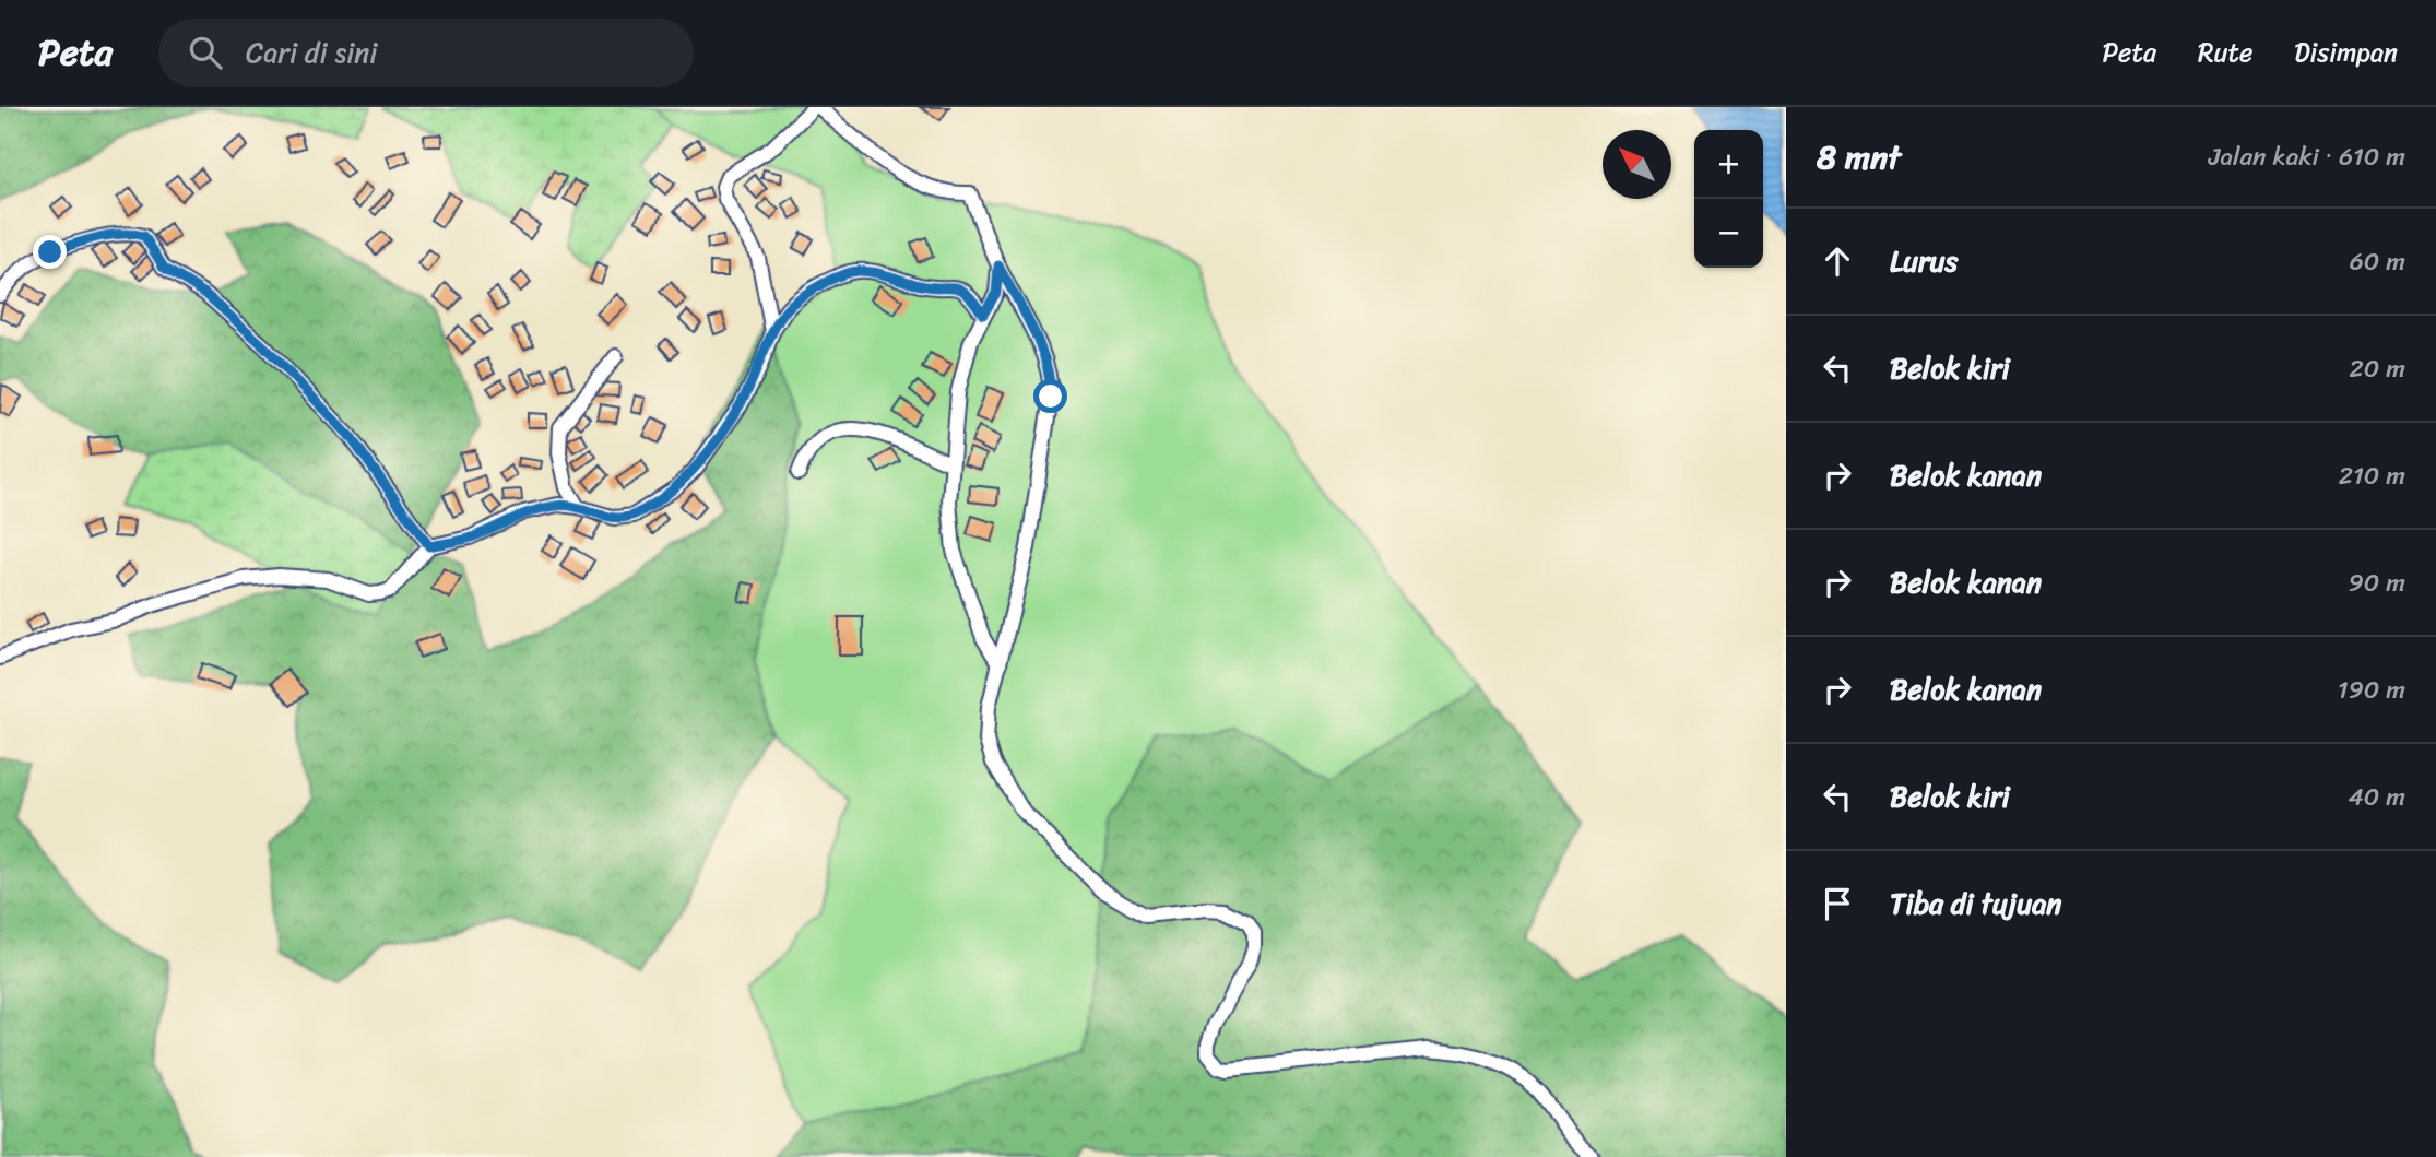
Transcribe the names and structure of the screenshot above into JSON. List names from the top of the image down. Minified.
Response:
{"north":"top left","page":{"header":"Peta","search":"Cari di sini","nav":["Peta","Rute","Disimpan"],"heading":["8 mnt","Jalan kaki · 610 m"],"map_buttons":["+","−"],"list":[["Lurus","60 m"],["Belok kiri","20 m"],["Belok kanan","210 m"],["Belok kanan","90 m"],["Belok kanan","190 m"],["Belok kiri","40 m"],"Tiba di tujuan"]}}
